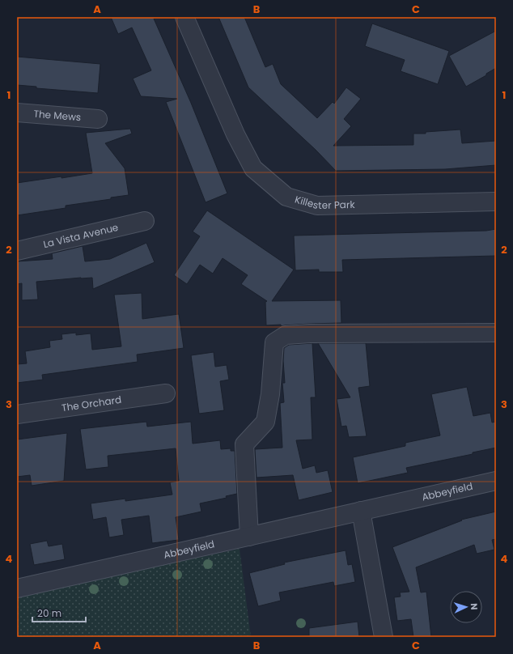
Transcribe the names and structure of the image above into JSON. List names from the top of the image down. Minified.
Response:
{"streets":{"street":["The Mews","Killester Park","La Vista Avenue","The Orchard","Abbeyfield"]},"scale_bar":"20 m","north":"right","grid":{"columns":["A","B","C"],"rows":["1","2","3","4"]}}
